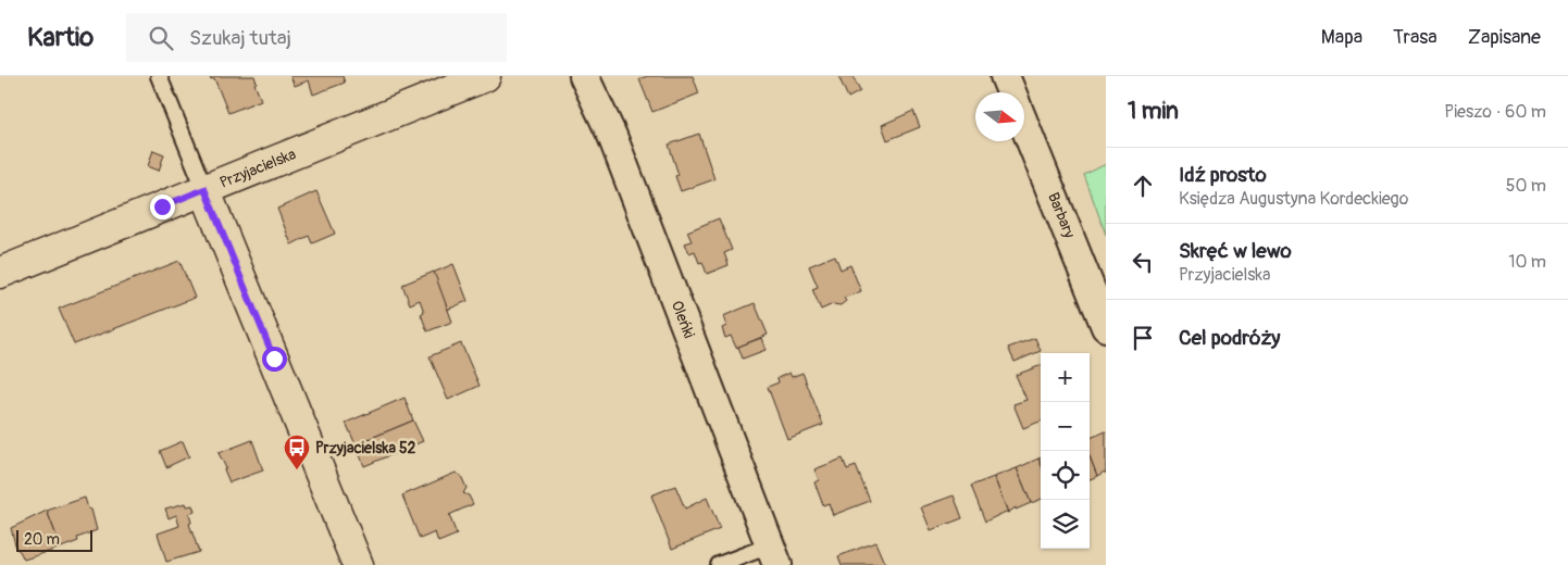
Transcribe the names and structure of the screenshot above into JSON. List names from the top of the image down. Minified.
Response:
{"streets":{"street":["Przyjacielska","Barbary","Oleńki"]},"places":{"bus stop":["Przyjacielska 52"]},"scale_bar":"20 m","north":"right","page":{"header":"Kartio","search":"Szukaj tutaj","nav":["Mapa","Trasa","Zapisane"],"heading":["1 min","Pieszo · 60 m"],"list":[["Idź prosto","Księdza Augustyna Kordeckiego","50 m"],["Skręć w lewo","Przyjacielska","10 m"],"Cel podróży"],"map_buttons":["+","−"],"scale":"20 m"}}
